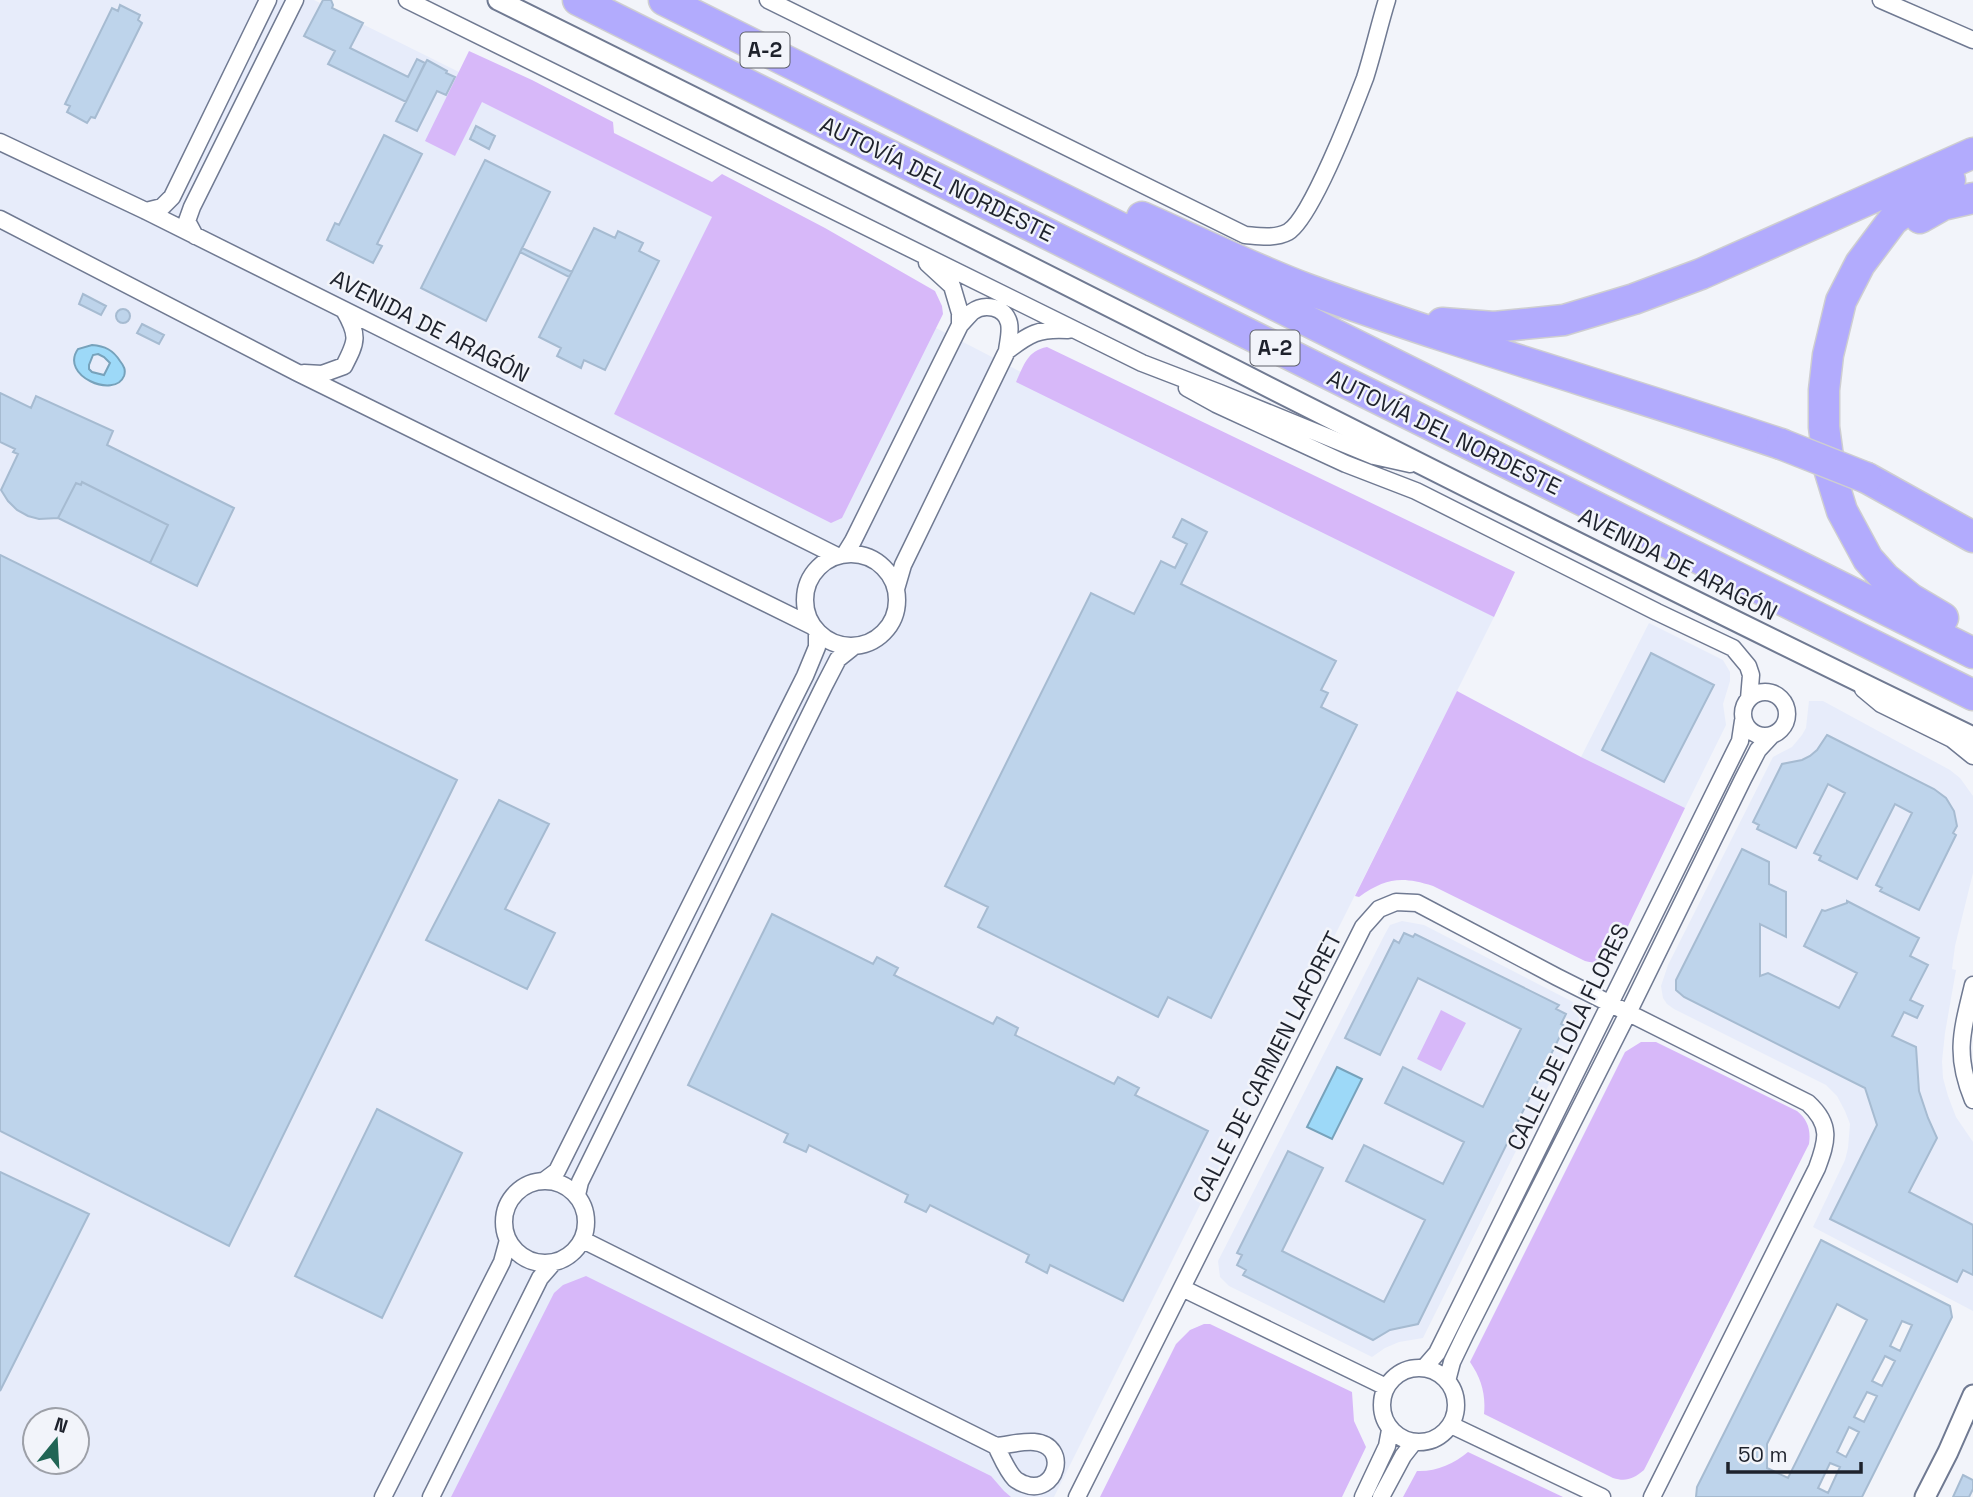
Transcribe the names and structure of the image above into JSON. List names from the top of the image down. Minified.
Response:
{"streets":{"highway":["A-2","AUTOVÍA DEL NORDESTE"],"street":["AVENIDA DE ARAGÓN","CALLE DE LOLA FLORES","CALLE DE CARMEN LAFORET"]},"crossings":[["CALLE DE LOLA FLORES","CALLE DE CARMEN LAFORET"]],"scale_bar":"50 m","north":"top"}
